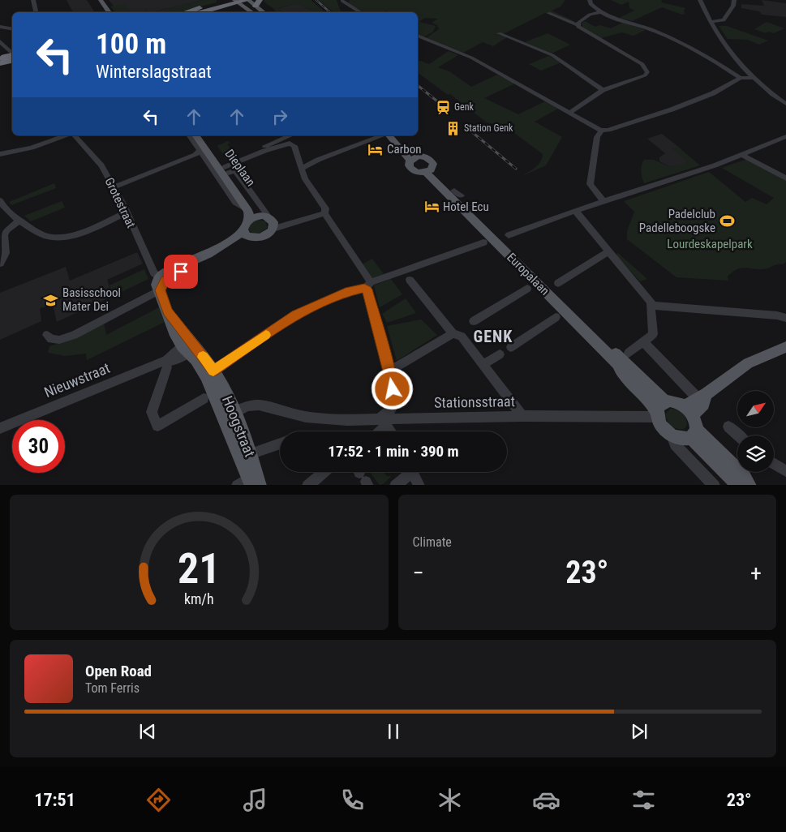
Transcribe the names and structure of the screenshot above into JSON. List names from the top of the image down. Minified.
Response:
{"streets":{"main road":["Dieplaan","Grotestraat","Europalaan","Hoogstraat"],"street":["Nieuwstraat","Stationsstraat"]},"crossings":[["Grotestraat","Nieuwstraat"],["Grotestraat","Hoogstraat"],["Europalaan","Stationsstraat"],["Stationsstraat","Hoogstraat"]],"districts":["GENK"],"parks":["Lourdeskapelpark"],"places":{"station":["Genk"],"building":["Station Genk"],"hotel":["Carbon","Hotel Ecu"],"sports":["Padelclub Padelleboogske"],"school or university":["Basisschool Mater Dei"]},"north":"top right","page":{"turn":["100 m","Winterslagstraat"],"limit":"30","trip":"17:52 · 1 min · 390 m","tile":"Climate","heat":["−","23°","+"],"song":["Open Road","Tom Ferris"],"tabs":["17:51","23°"],"gauge":["21","km/h"]}}
